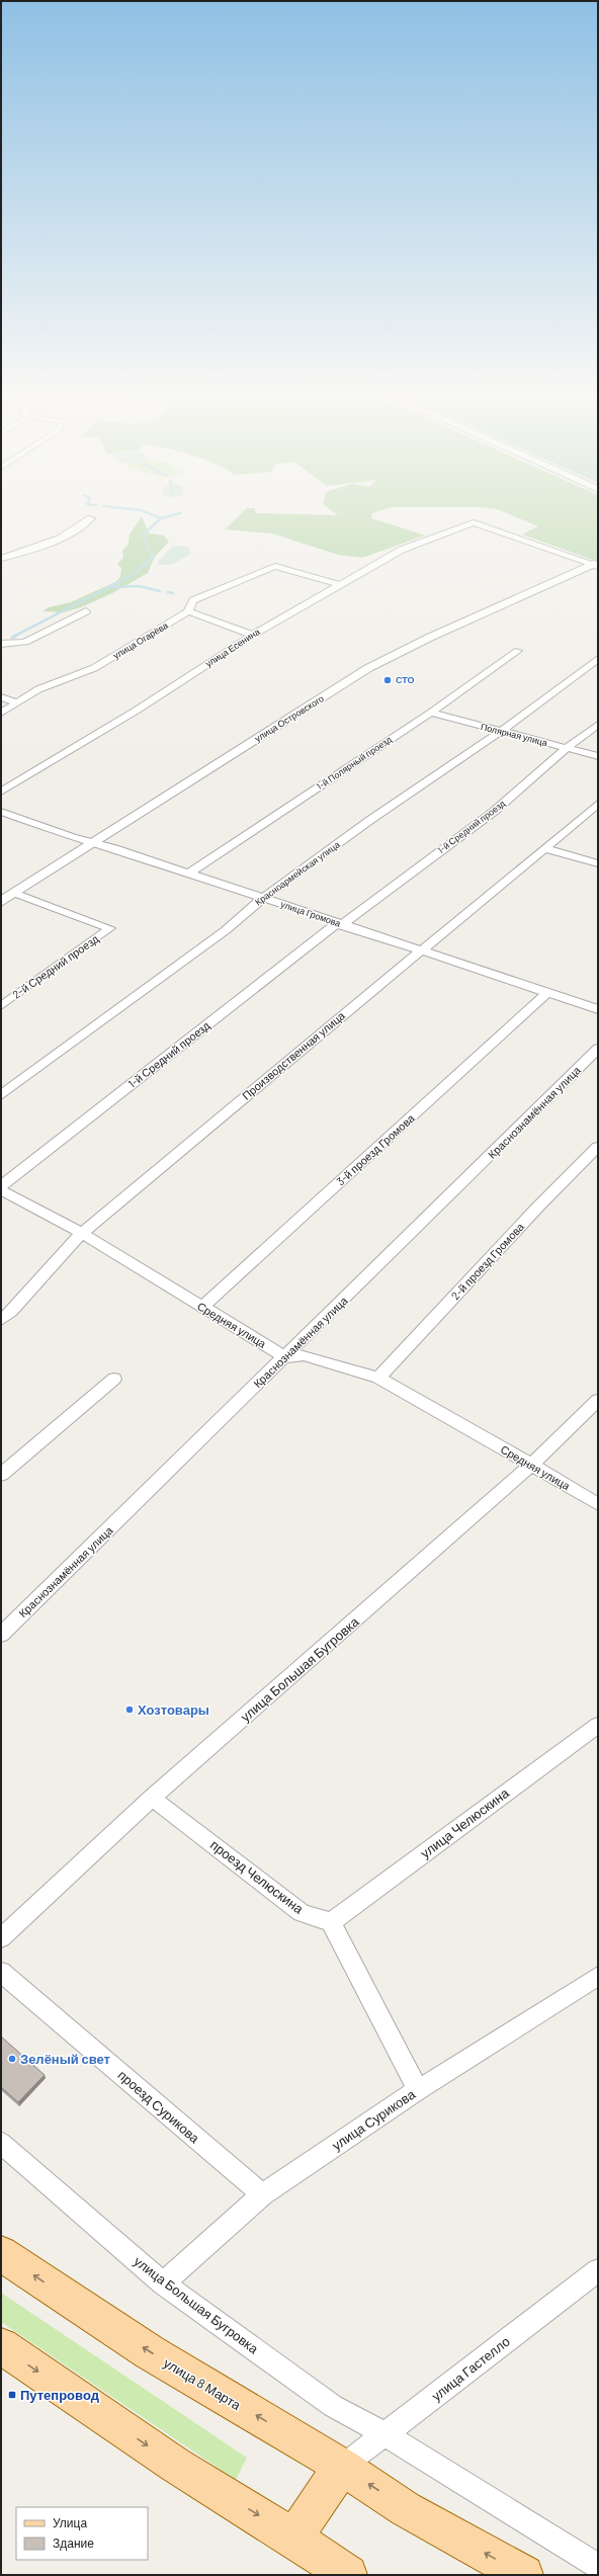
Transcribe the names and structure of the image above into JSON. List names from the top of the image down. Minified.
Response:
{"streets":{"main road":["улица 8 Марта"],"street":["улица Огарёва","улица Есенина","улица Островского","Полярная улица","1-й Полярный проезд","1-й Средний проезд","Красноармейская улица","улица Громова","2-й Средний проезд","Производственная улица","Краснознамённая улица","3-й проезд Громова","2-й проезд Громова","Средняя улица","улица Большая Бугровка","улица Челюскина","проезд Челюскина","проезд Сурикова","улица Сурикова","улица Гастелло"]},"crossings":[["улица Огарёва","улица Есенина"],["улица Есенина","улица Островского"],["улица Островского","улица Громова"],["улица Островского","2-й Средний проезд"],["Полярная улица","1-й Полярный проезд"],["Полярная улица","1-й Средний проезд"],["Полярная улица","Красноармейская улица"],["1-й Полярный проезд","улица Громова"],["1-й Средний проезд","улица Громова"],["Красноармейская улица","улица Громова"],["улица Громова","Производственная улица"],["улица Громова","3-й проезд Громова"],["Производственная улица","Средняя улица"],["Краснознамённая улица","Средняя улица"],["3-й проезд Громова","Средняя улица"],["2-й проезд Громова","Средняя улица"],["Средняя улица","улица Большая Бугровка"],["улица Большая Бугровка","проезд Челюскина"],["улица Большая Бугровка","улица Сурикова"],["улица Большая Бугровка","улица Гастелло"],["улица Челюскина","проезд Челюскина"],["проезд Сурикова","улица Сурикова"],["улица Гастелло","улица 8 Марта"]],"places":{"other":["СТО","Хозтовары","Зелёный свет"],"transit":["Путепровод"]},"legend":["Улица","Здание"]}
